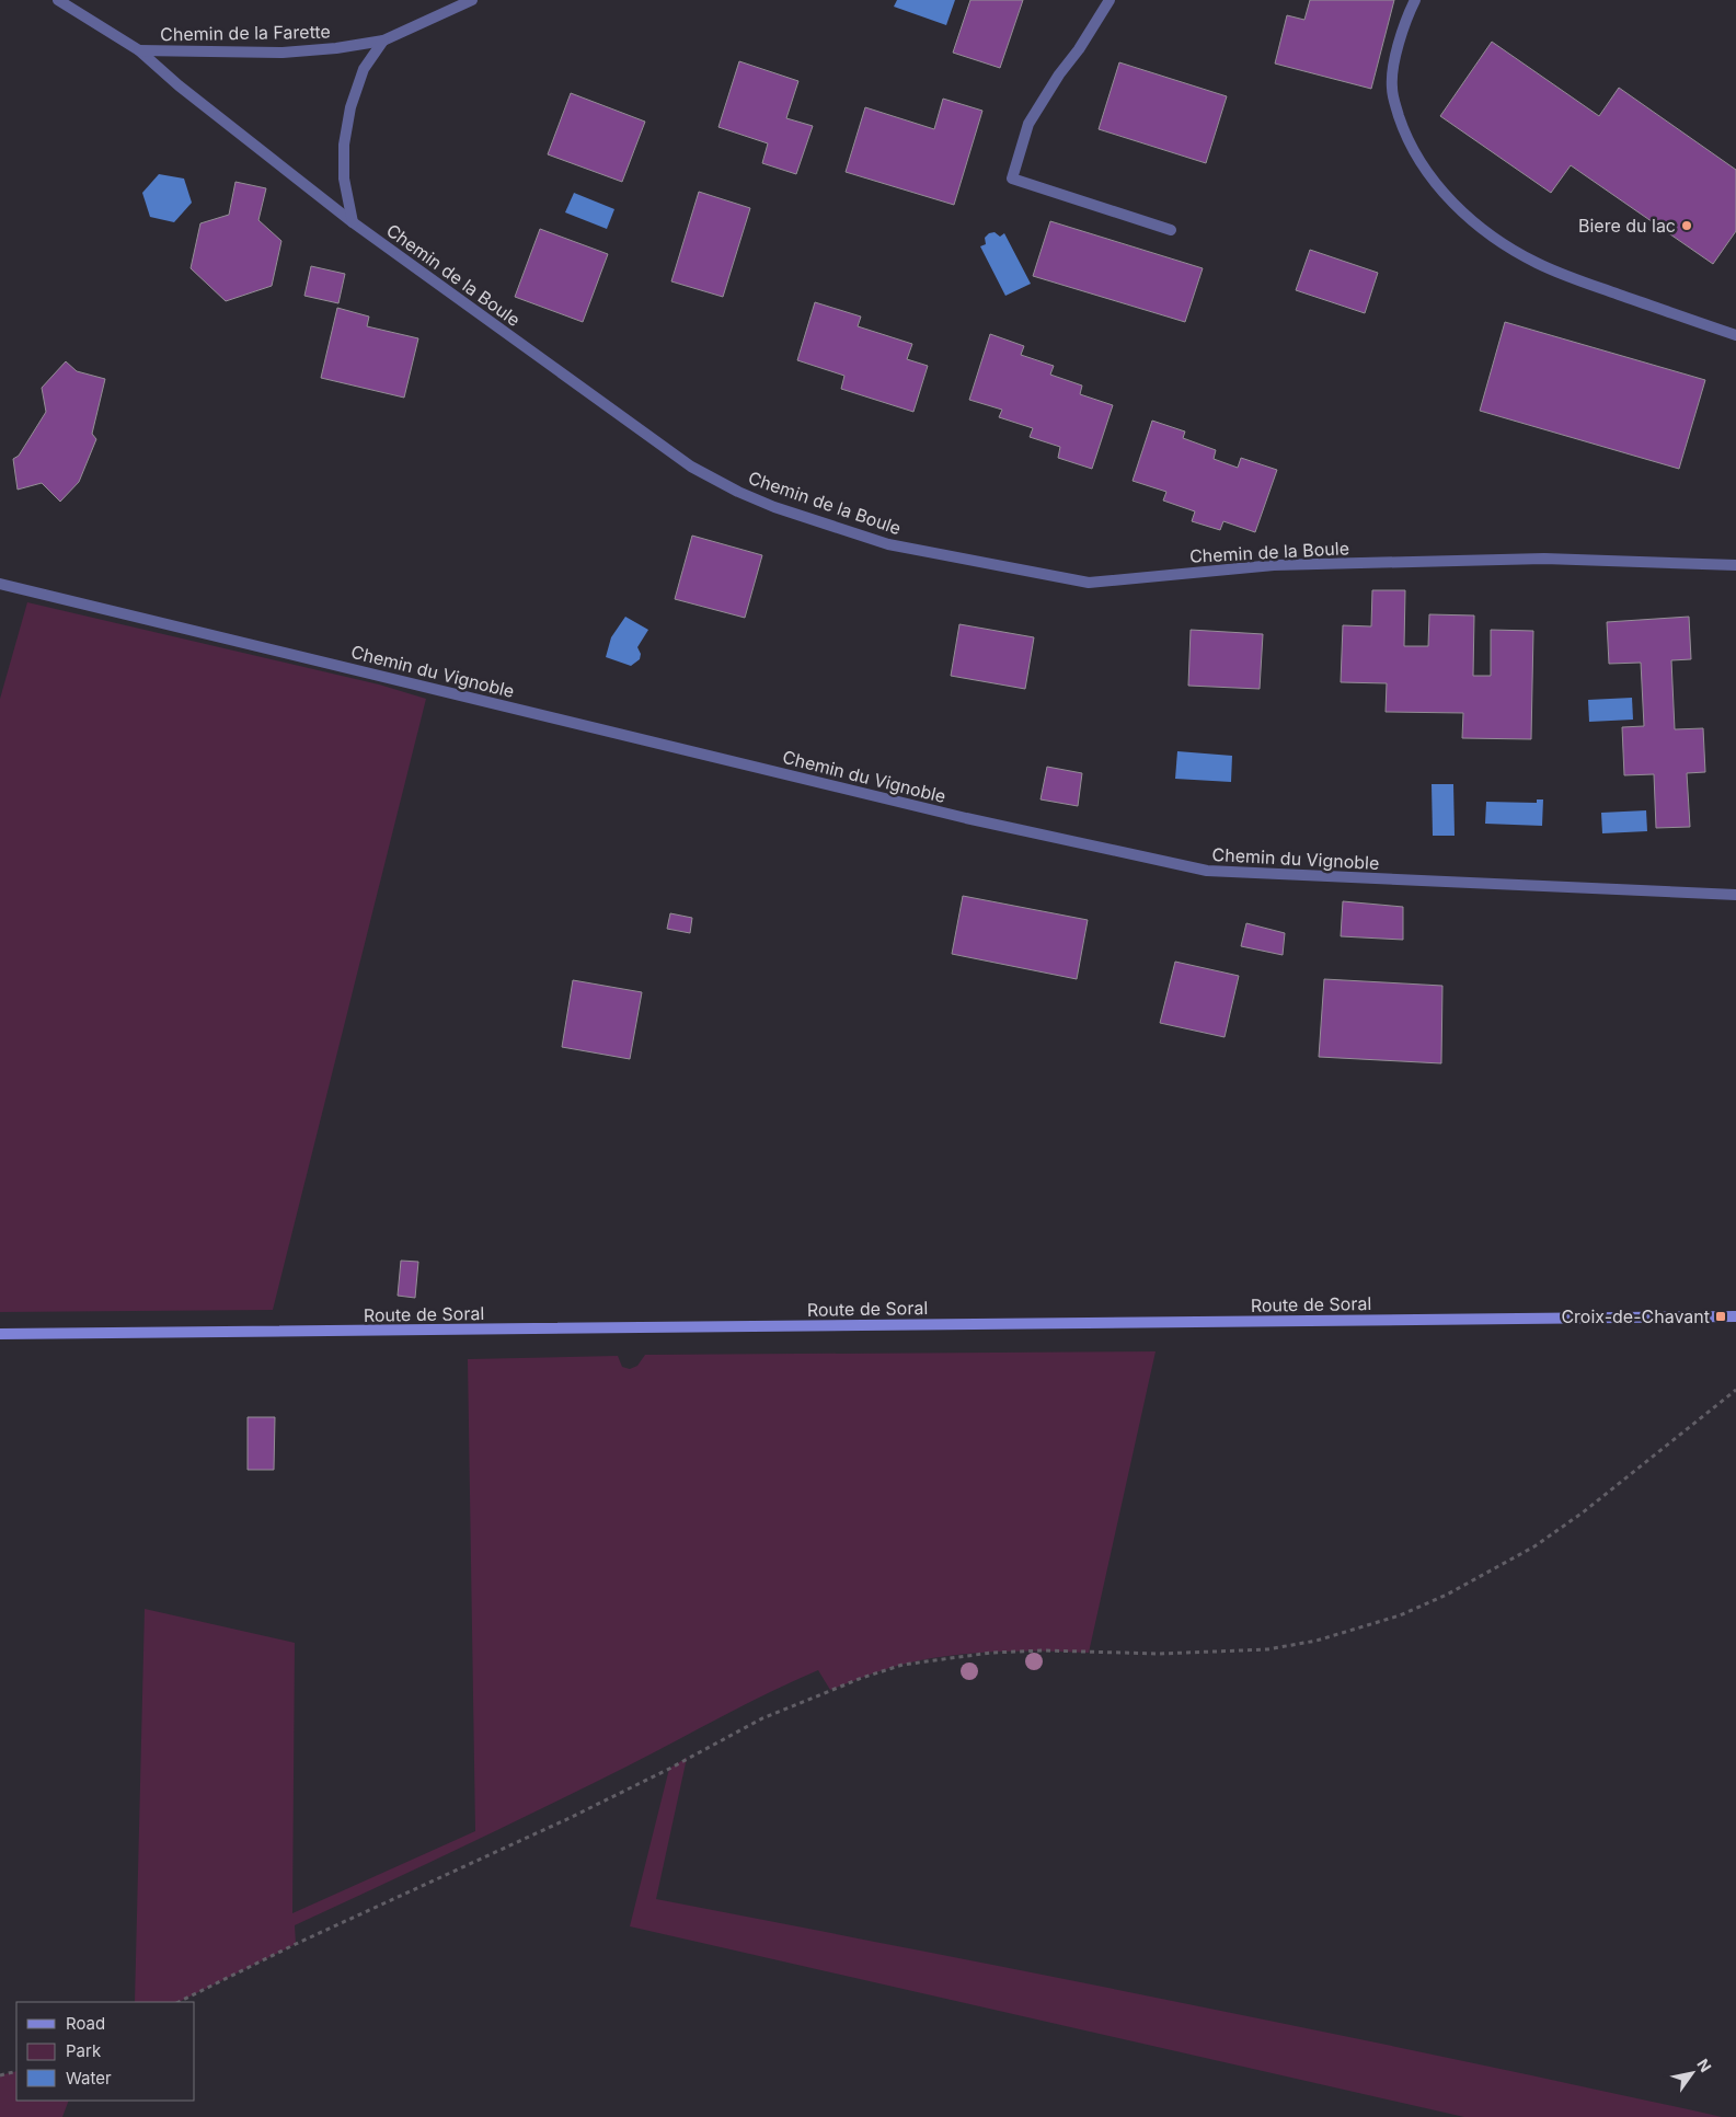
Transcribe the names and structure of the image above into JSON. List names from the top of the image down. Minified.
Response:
{"streets":{"street":["Chemin de la Farette","Chemin de la Boule","Chemin du Vignoble","Route de Soral"]},"crossings":[["Chemin de la Farette","Chemin de la Boule"]],"places":{"other":["Biere du lac"],"transit":["Croix-de-Chavant"]},"legend":["Road","Park","Water"],"north":"top right"}
